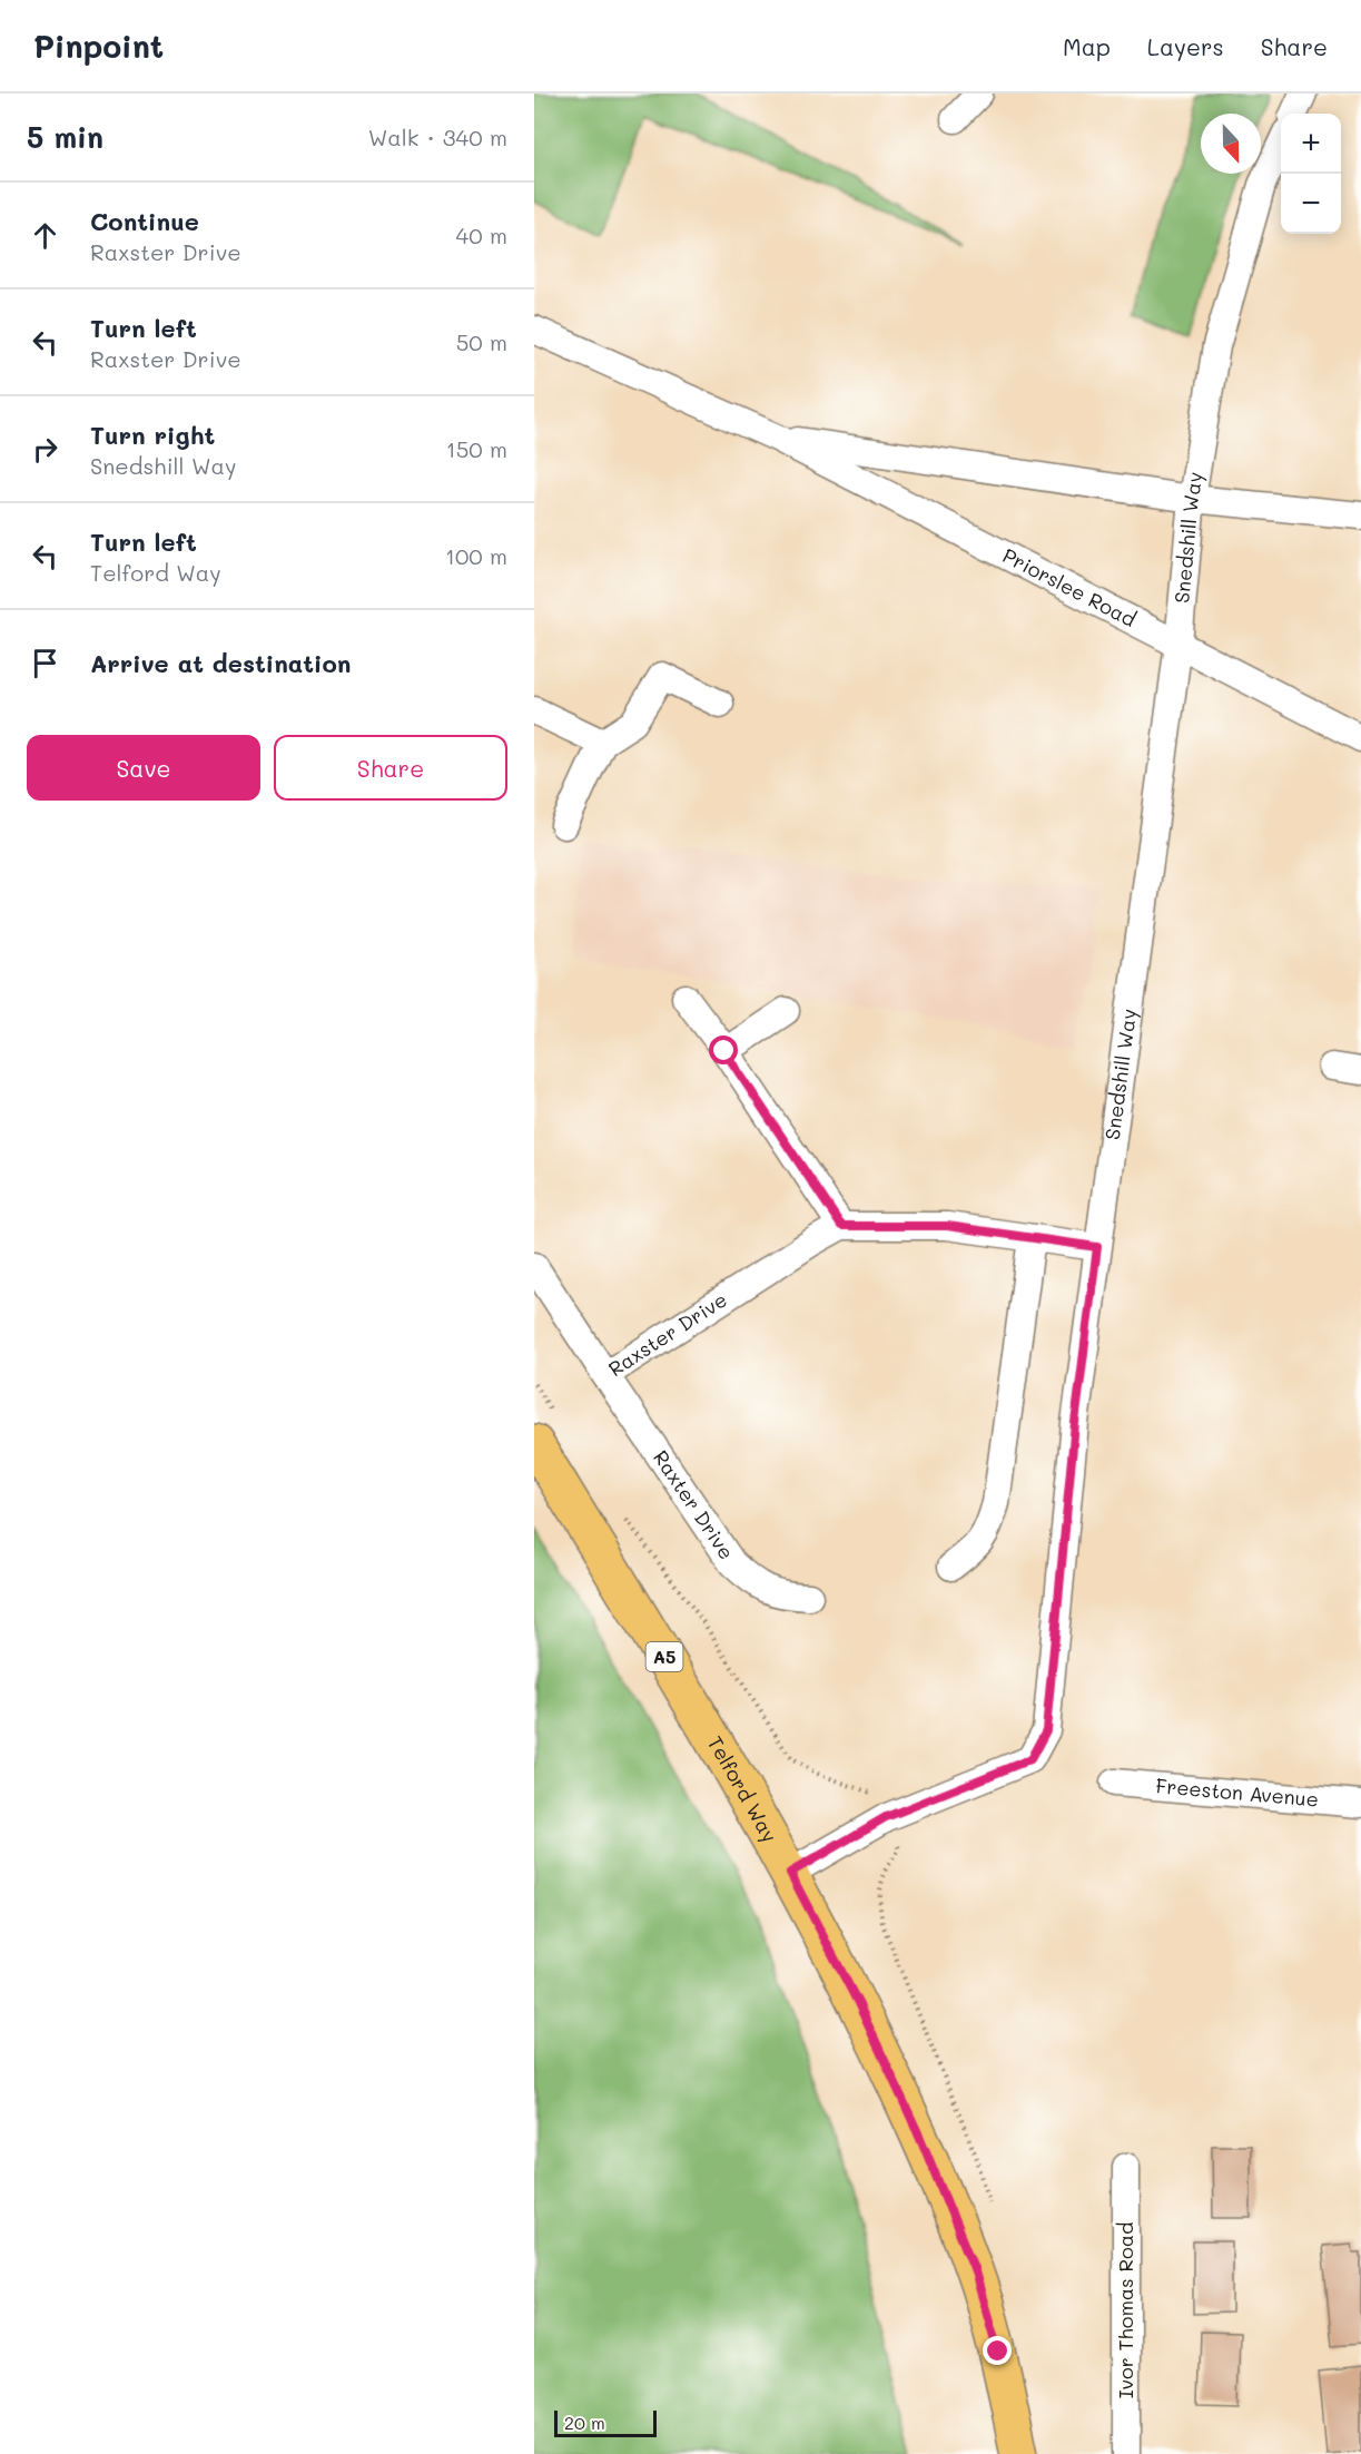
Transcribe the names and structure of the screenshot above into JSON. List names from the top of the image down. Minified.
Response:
{"streets":{"main road":["A5","Telford Way"],"street":["Snedshill Way","Priorslee Road","Raxster Drive","Raxter Drive","Freeston Avenue","Ivor Thomas Road"]},"crossings":[["Snedshill Way","Priorslee Road"],["Snedshill Way","Raxster Drive"],["Snedshill Way","Telford Way"],["Raxster Drive","Raxter Drive"]],"scale_bar":"20 m","north":"bottom","page":{"header":"Pinpoint","nav":["Map","Layers","Share"],"heading":["5 min","Walk · 340 m"],"map_buttons":["+","−"],"list":[["Continue","Raxster Drive","40 m"],["Turn left","Raxster Drive","50 m"],["Turn right","Snedshill Way","150 m"],["Turn left","Telford Way","100 m"],"Arrive at destination"],"buttons":["Save","Share"],"scale":"20 m"}}
